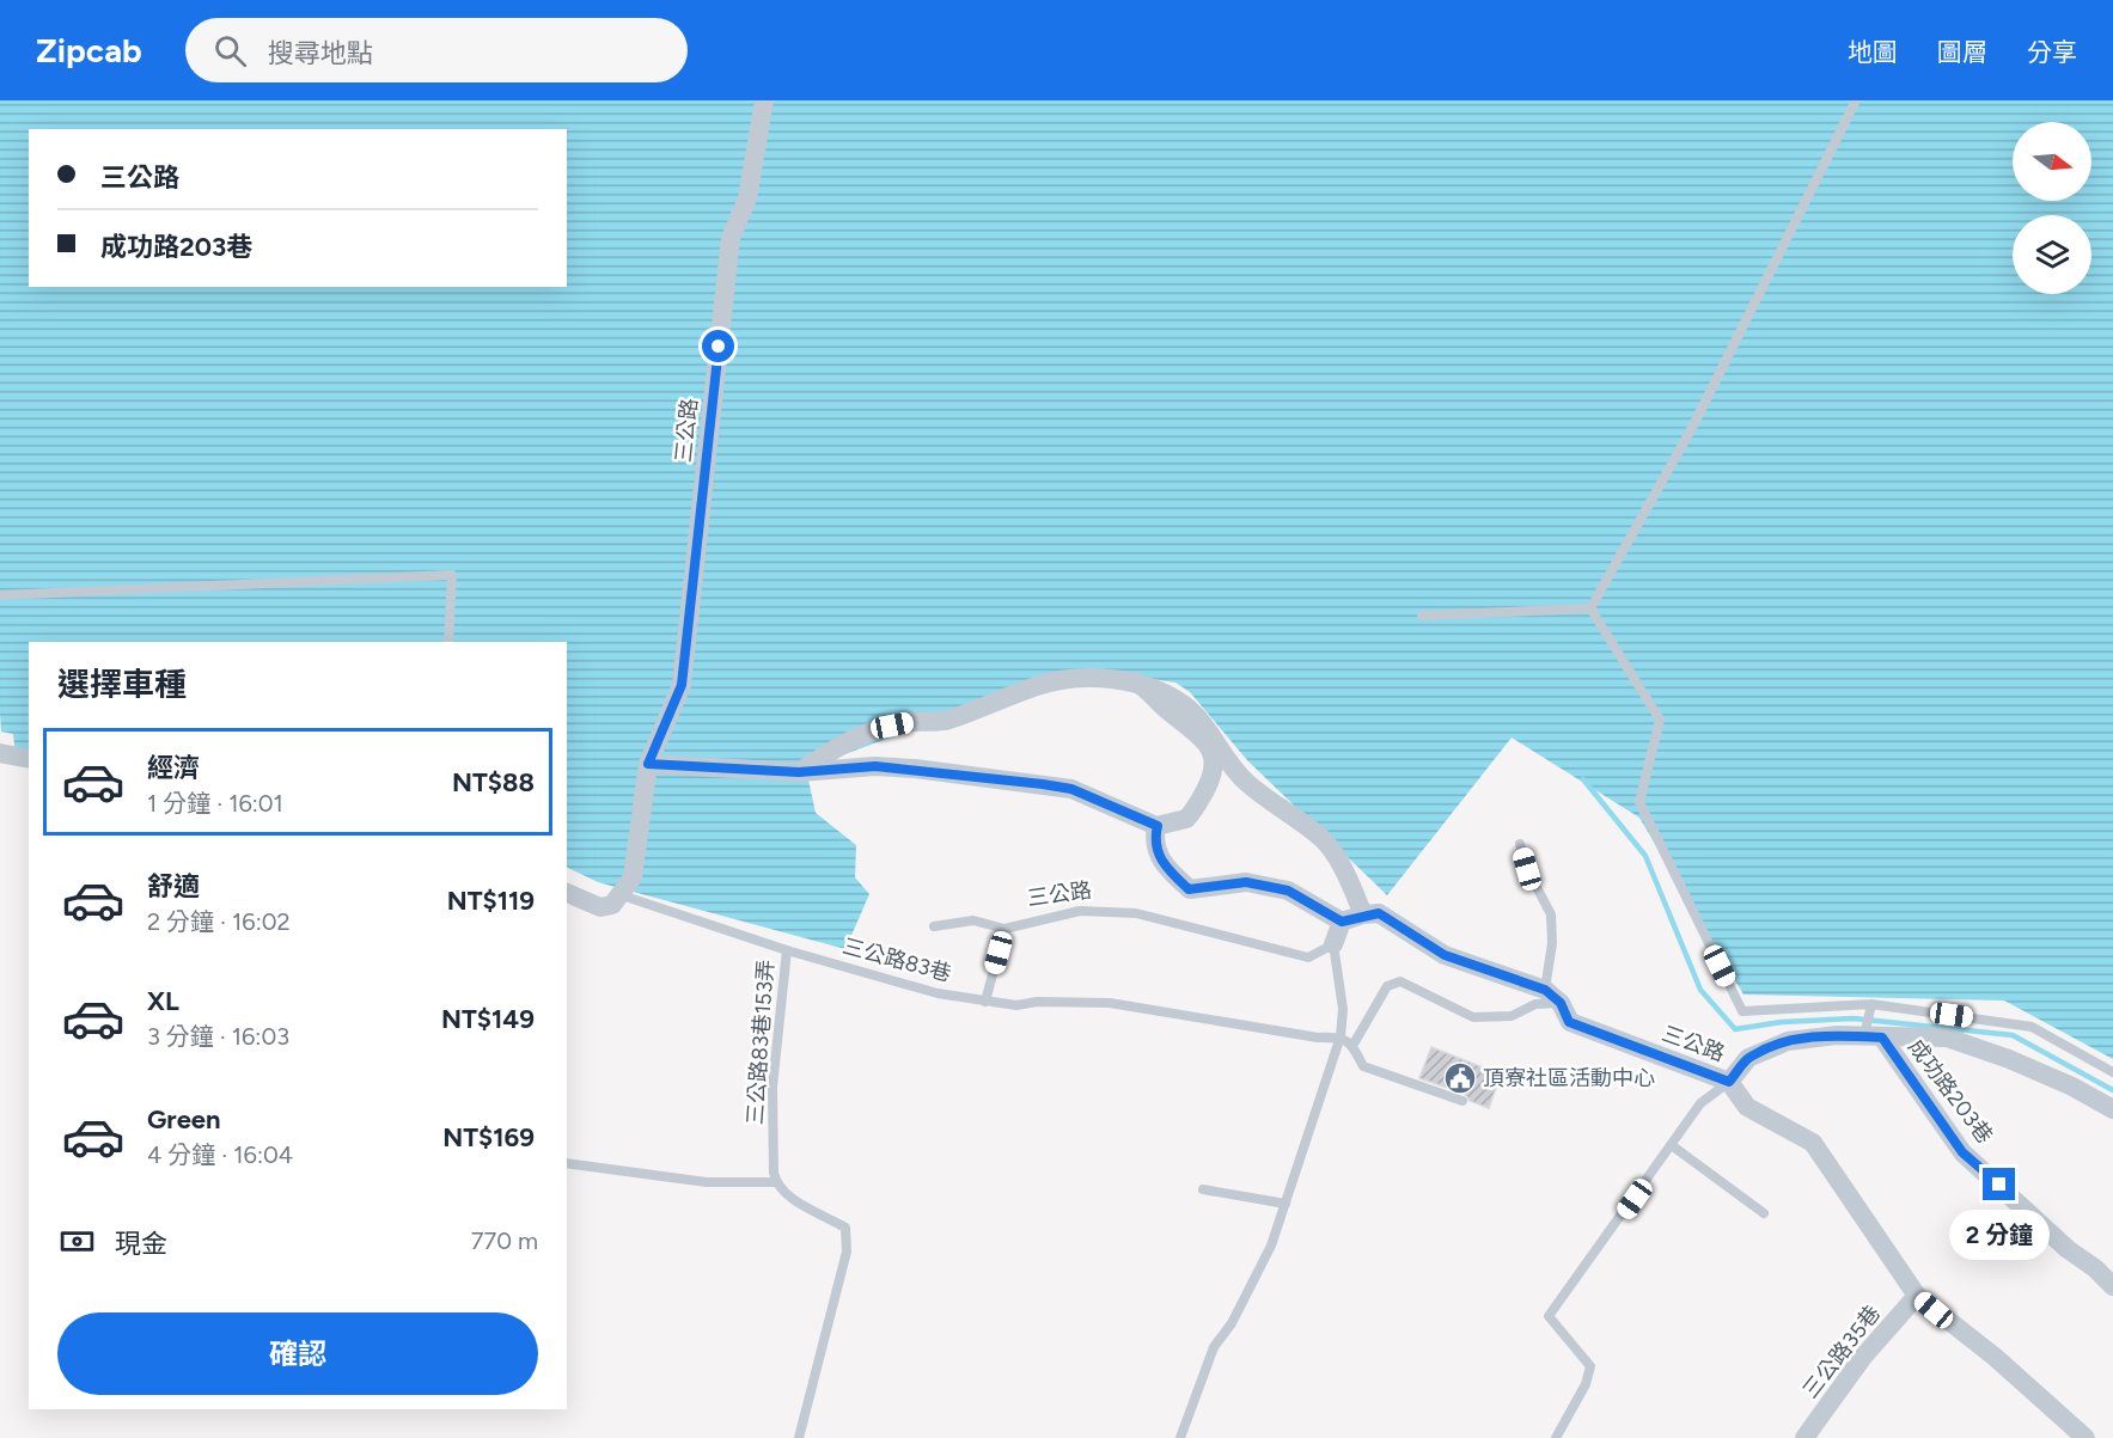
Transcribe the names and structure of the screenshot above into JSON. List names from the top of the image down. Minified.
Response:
{"streets":{"street":["三公路","成功路203巷","三公路35巷"],"lane":["三公路83巷","三公路83巷153弄"]},"crossings":[["三公路","三公路83巷"],["三公路","三公路35巷"],["三公路83巷","三公路83巷153弄"]],"places":{"public building":["頂寮社區活動中心"]},"north":"right","page":{"header":"Zipcab","search":"搜尋地點","nav":["地圖","圖層","分享"],"banner":["三公路","成功路203巷"],"heading":"選擇車種","list":[{"name":"經濟","note":"1 分鐘 · 16:01","value":"NT$88"},{"name":"舒適","note":"2 分鐘 · 16:02","value":"NT$119"},{"name":"XL","note":"3 分鐘 · 16:03","value":"NT$149"},{"name":"Green","note":"4 分鐘 · 16:04","value":"NT$169"}],"pay":["現金","770 m"],"bubble":"2 分鐘","buttons":"確認"}}
